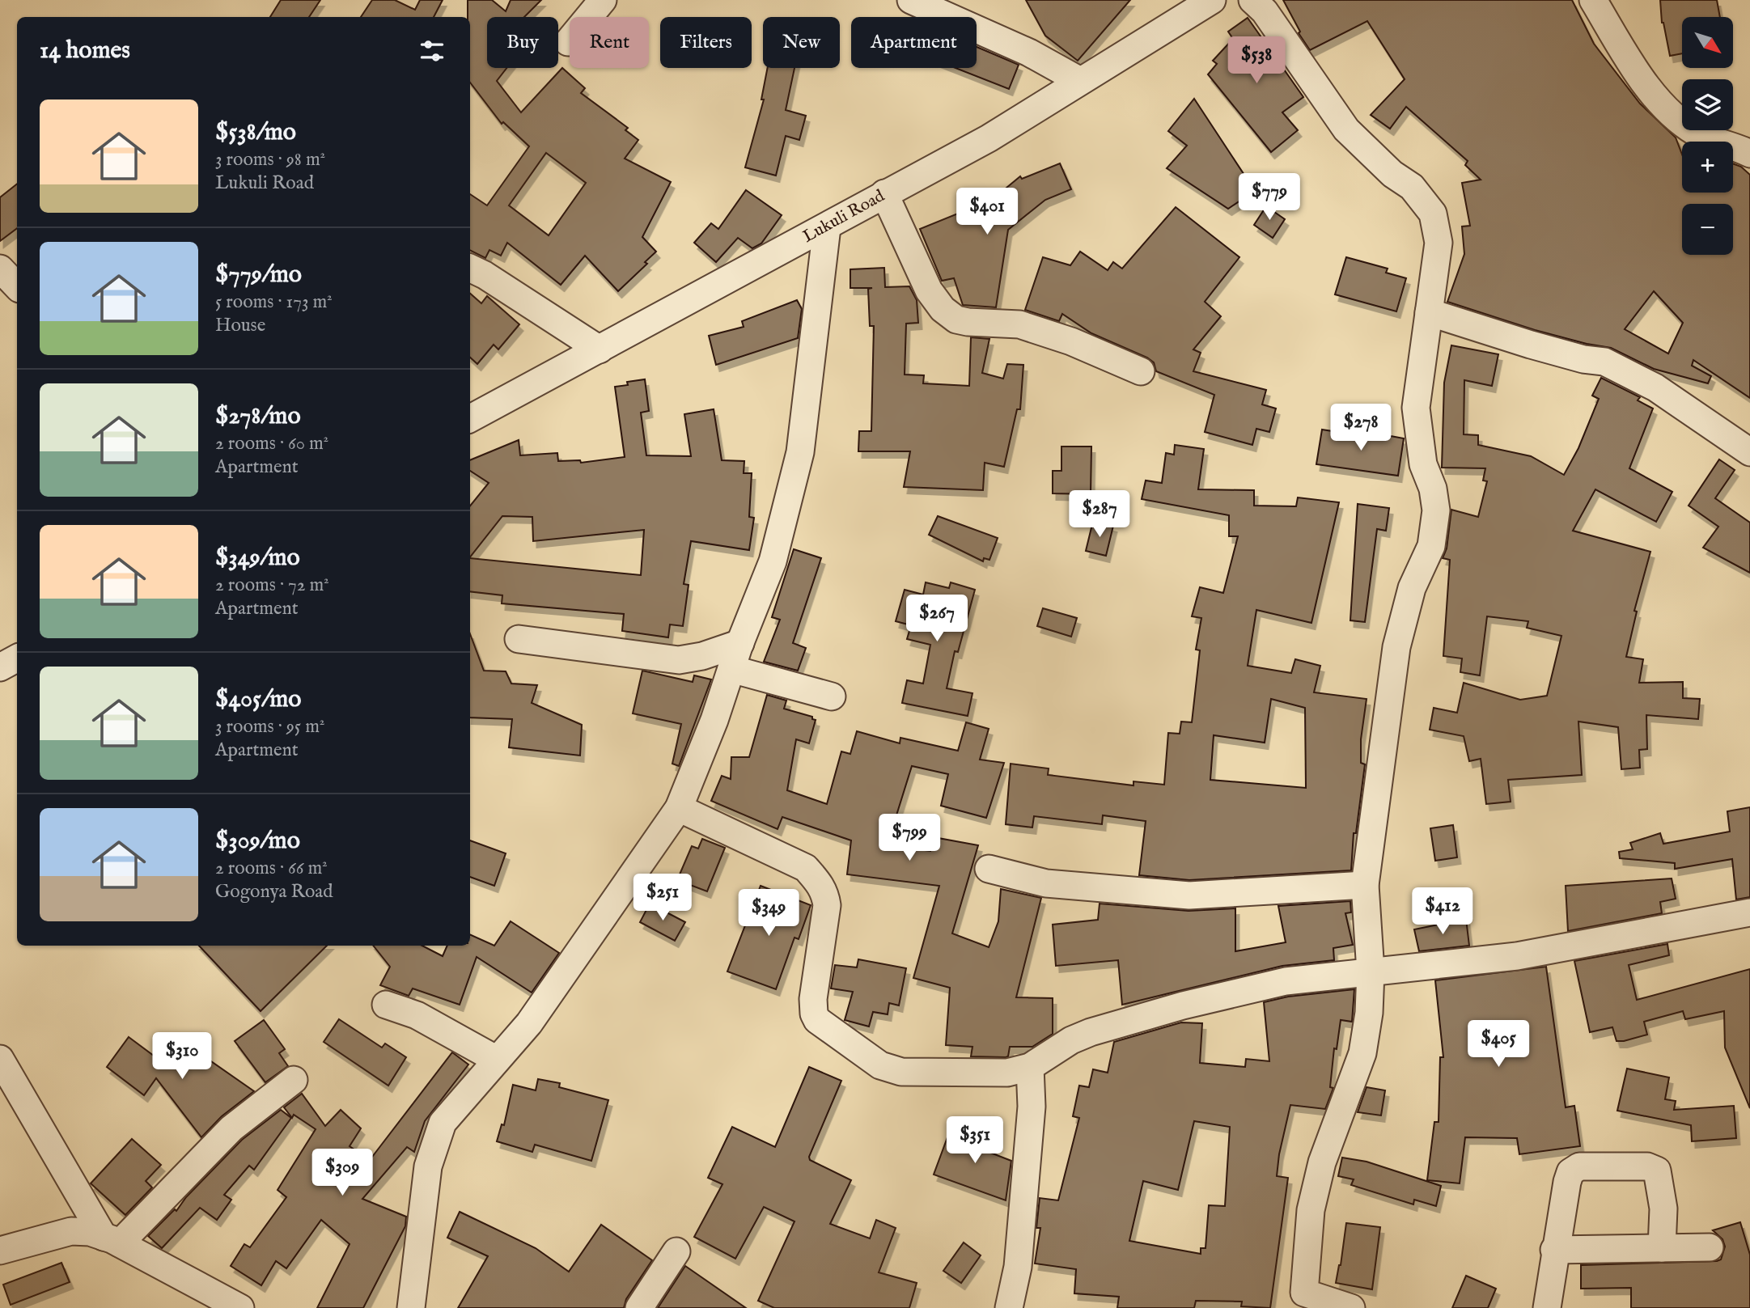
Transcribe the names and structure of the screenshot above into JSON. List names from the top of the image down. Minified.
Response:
{"streets":{"street":["Lukuli Road"]},"north":"bottom right","page":{"map_buttons":["+","−"],"chip":["Buy","Rent","Filters","New","Apartment"],"heading":"14 homes","price":["$538","$779","$401","$278","$287","$267","$799","$251","$412","$349","$405","$310","$351","$309"],"list":[{"name":"$538/mo","note":"3 rooms · 98 m² · Lukuli Road"},{"name":"$779/mo","note":"5 rooms · 173 m² · House"},{"name":"$278/mo","note":"2 rooms · 60 m² · Apartment"},{"name":"$349/mo","note":"2 rooms · 72 m² · Apartment"},{"name":"$405/mo","note":"3 rooms · 95 m² · Apartment"},{"name":"$309/mo","note":"2 rooms · 66 m² · Gogonya Road"}]}}
